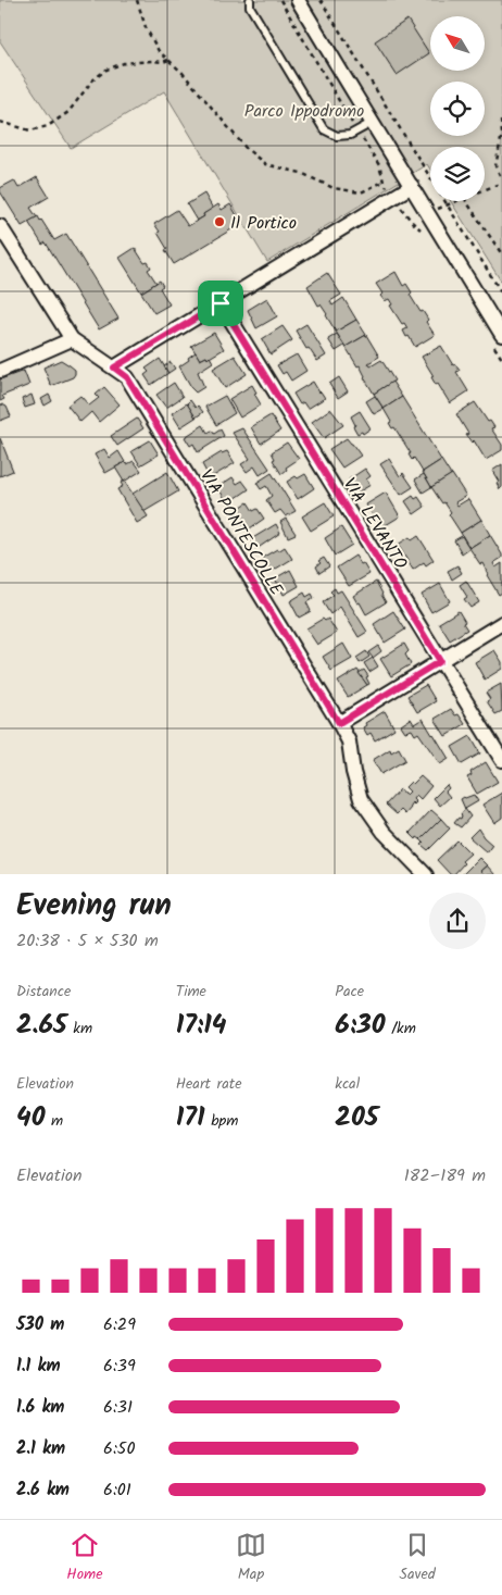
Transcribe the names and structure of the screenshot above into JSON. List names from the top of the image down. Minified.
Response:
{"streets":{"street":["VIA LEVANTO","VIA PONTESCOLLE"]},"parks":["Parco Ippodromo"],"places":["Il Portico"],"north":"top left","page":{"heading":["Evening run","20:38 · 5 × 530 m"],"stats":[["Distance","2.65 km"],["Time","17:14"],["Pace","6:30 /km"],["Elevation","40 m"],["Heart rate","171 bpm"],["kcal","205"]],"chart":["Elevation","182–189 m"],"list":[{"name":"530 m","note":"6:29"},{"name":"1.1 km","note":"6:39"},{"name":"1.6 km","note":"6:31"},{"name":"2.1 km","note":"6:50"},{"name":"2.6 km","note":"6:01"}],"tabs":["Home","Map","Saved"]}}
